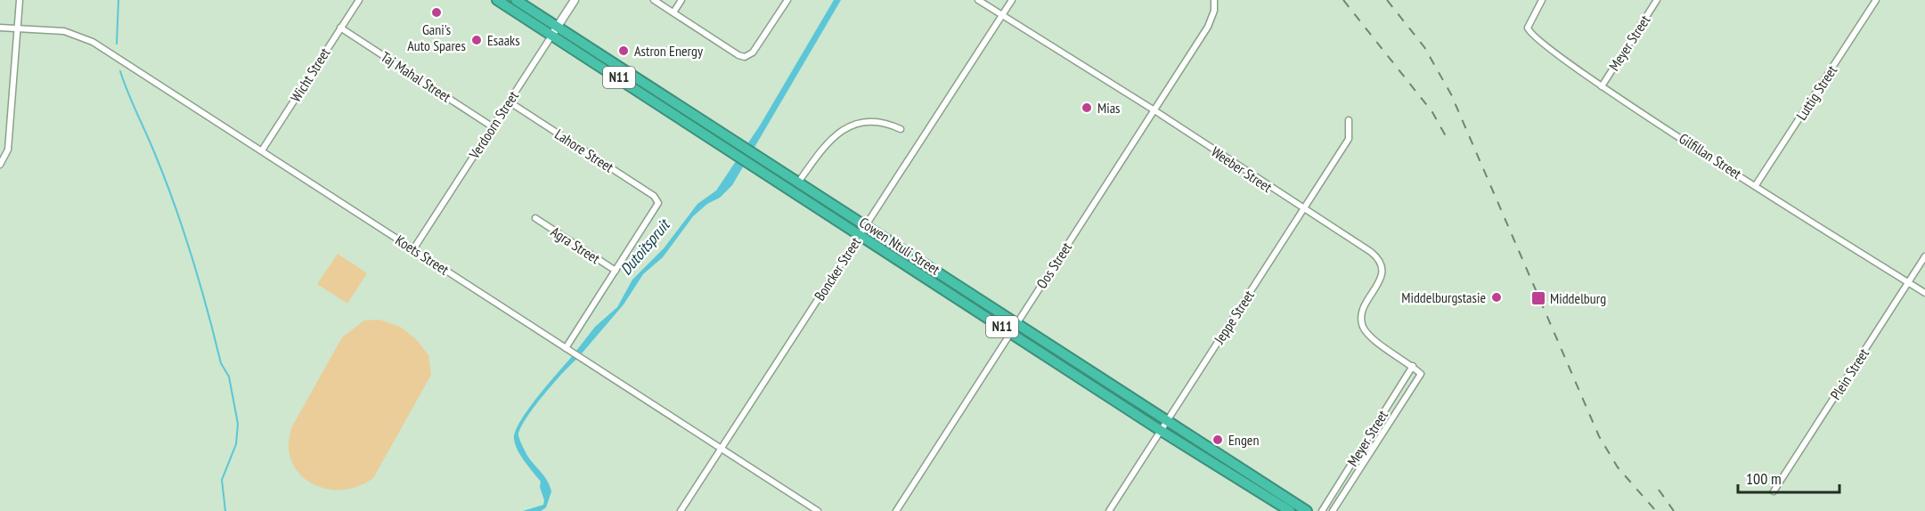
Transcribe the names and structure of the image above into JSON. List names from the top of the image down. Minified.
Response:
{"streets":{"highway":["N11","Cowen Ntuli Street"],"street":["Meyer Street","Wicht Street","Taj Mahal Street","Luttig Street","Verdoorn Street","Lahore Street","Gilfillan Street","Weeber Street","Agra Street","Koets Street","Oos Street","Boncker Street","Jeppe Street","Plein Street"]},"crossings":[["Meyer Street","Gilfillan Street"],["Meyer Street","Weeber Street"],["Wicht Street","Taj Mahal Street"],["Wicht Street","Koets Street"],["Taj Mahal Street","Verdoorn Street"],["Luttig Street","Gilfillan Street"],["Verdoorn Street","Lahore Street"],["Verdoorn Street","Cowen Ntuli Street"],["Verdoorn Street","Koets Street"],["Lahore Street","Agra Street"],["Gilfillan Street","Plein Street"],["Weeber Street","Oos Street"],["Weeber Street","Boncker Street"],["Weeber Street","Jeppe Street"],["Cowen Ntuli Street","Oos Street"],["Cowen Ntuli Street","Boncker Street"],["Cowen Ntuli Street","Jeppe Street"],["Koets Street","Boncker Street"]],"water":["Dutoitspruit"],"places":{"other":["Gani's Auto Spares","Esaaks","Astron Energy","Mias","Middelburgstasie","Engen"],"transit":["Middelburg"]},"scale_bar":"100 m"}
